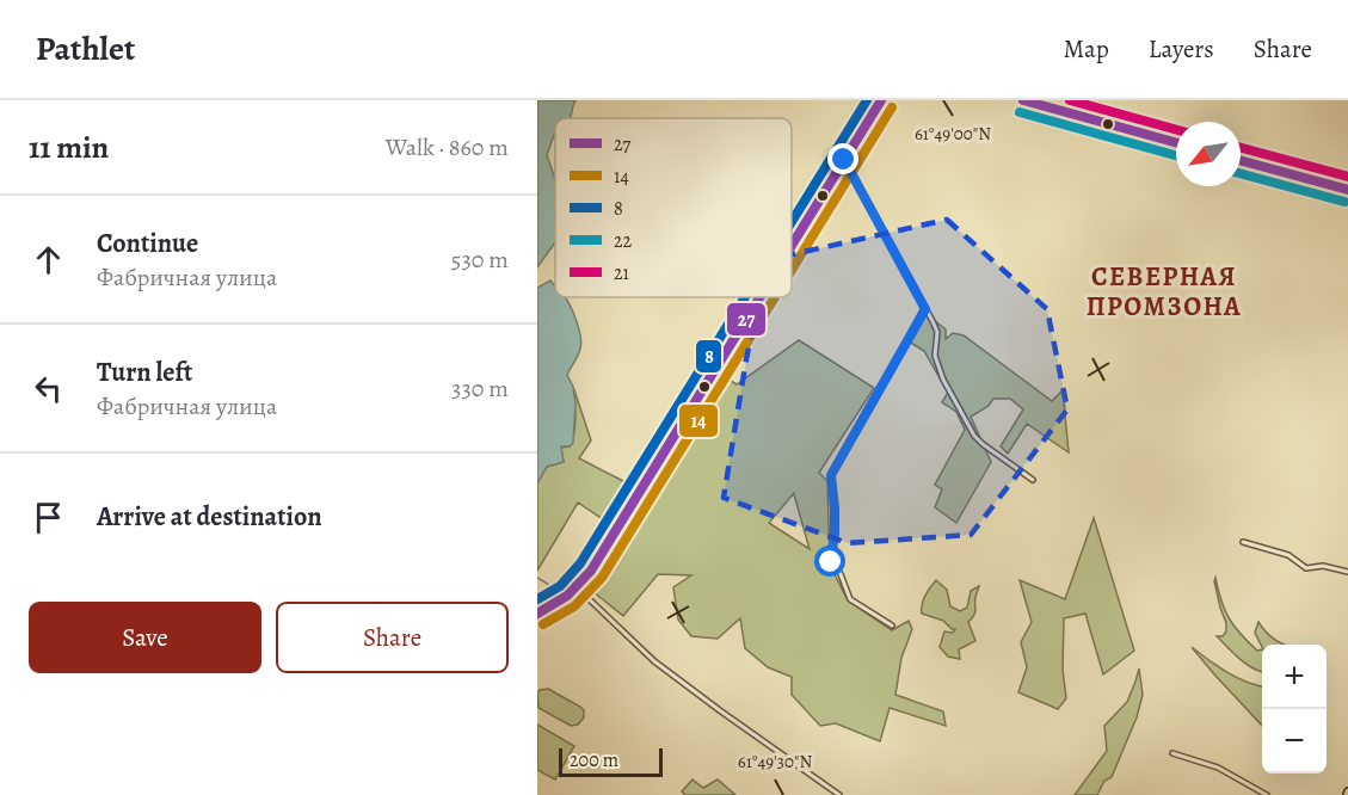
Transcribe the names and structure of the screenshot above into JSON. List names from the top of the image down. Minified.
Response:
{"districts":["СЕВЕРНАЯ ПРОМЗОНА"],"lines":["transit line 27","transit line 8","transit line 21","transit line 14","transit line 22"],"legend":["27","14","8","22","21"],"scale_bar":"200 m","north":"bottom left","page":{"header":"Pathlet","nav":["Map","Layers","Share"],"heading":["11 min","Walk · 860 m"],"list":[["Continue","Фабричная улица","530 m"],["Turn left","Фабричная улица","330 m"],"Arrive at destination"],"buttons":["Save","Share"],"map_buttons":["+","−"],"scale":"200 m"},"coordinates":["61°49'00\"N","61°49'30\"N"]}
